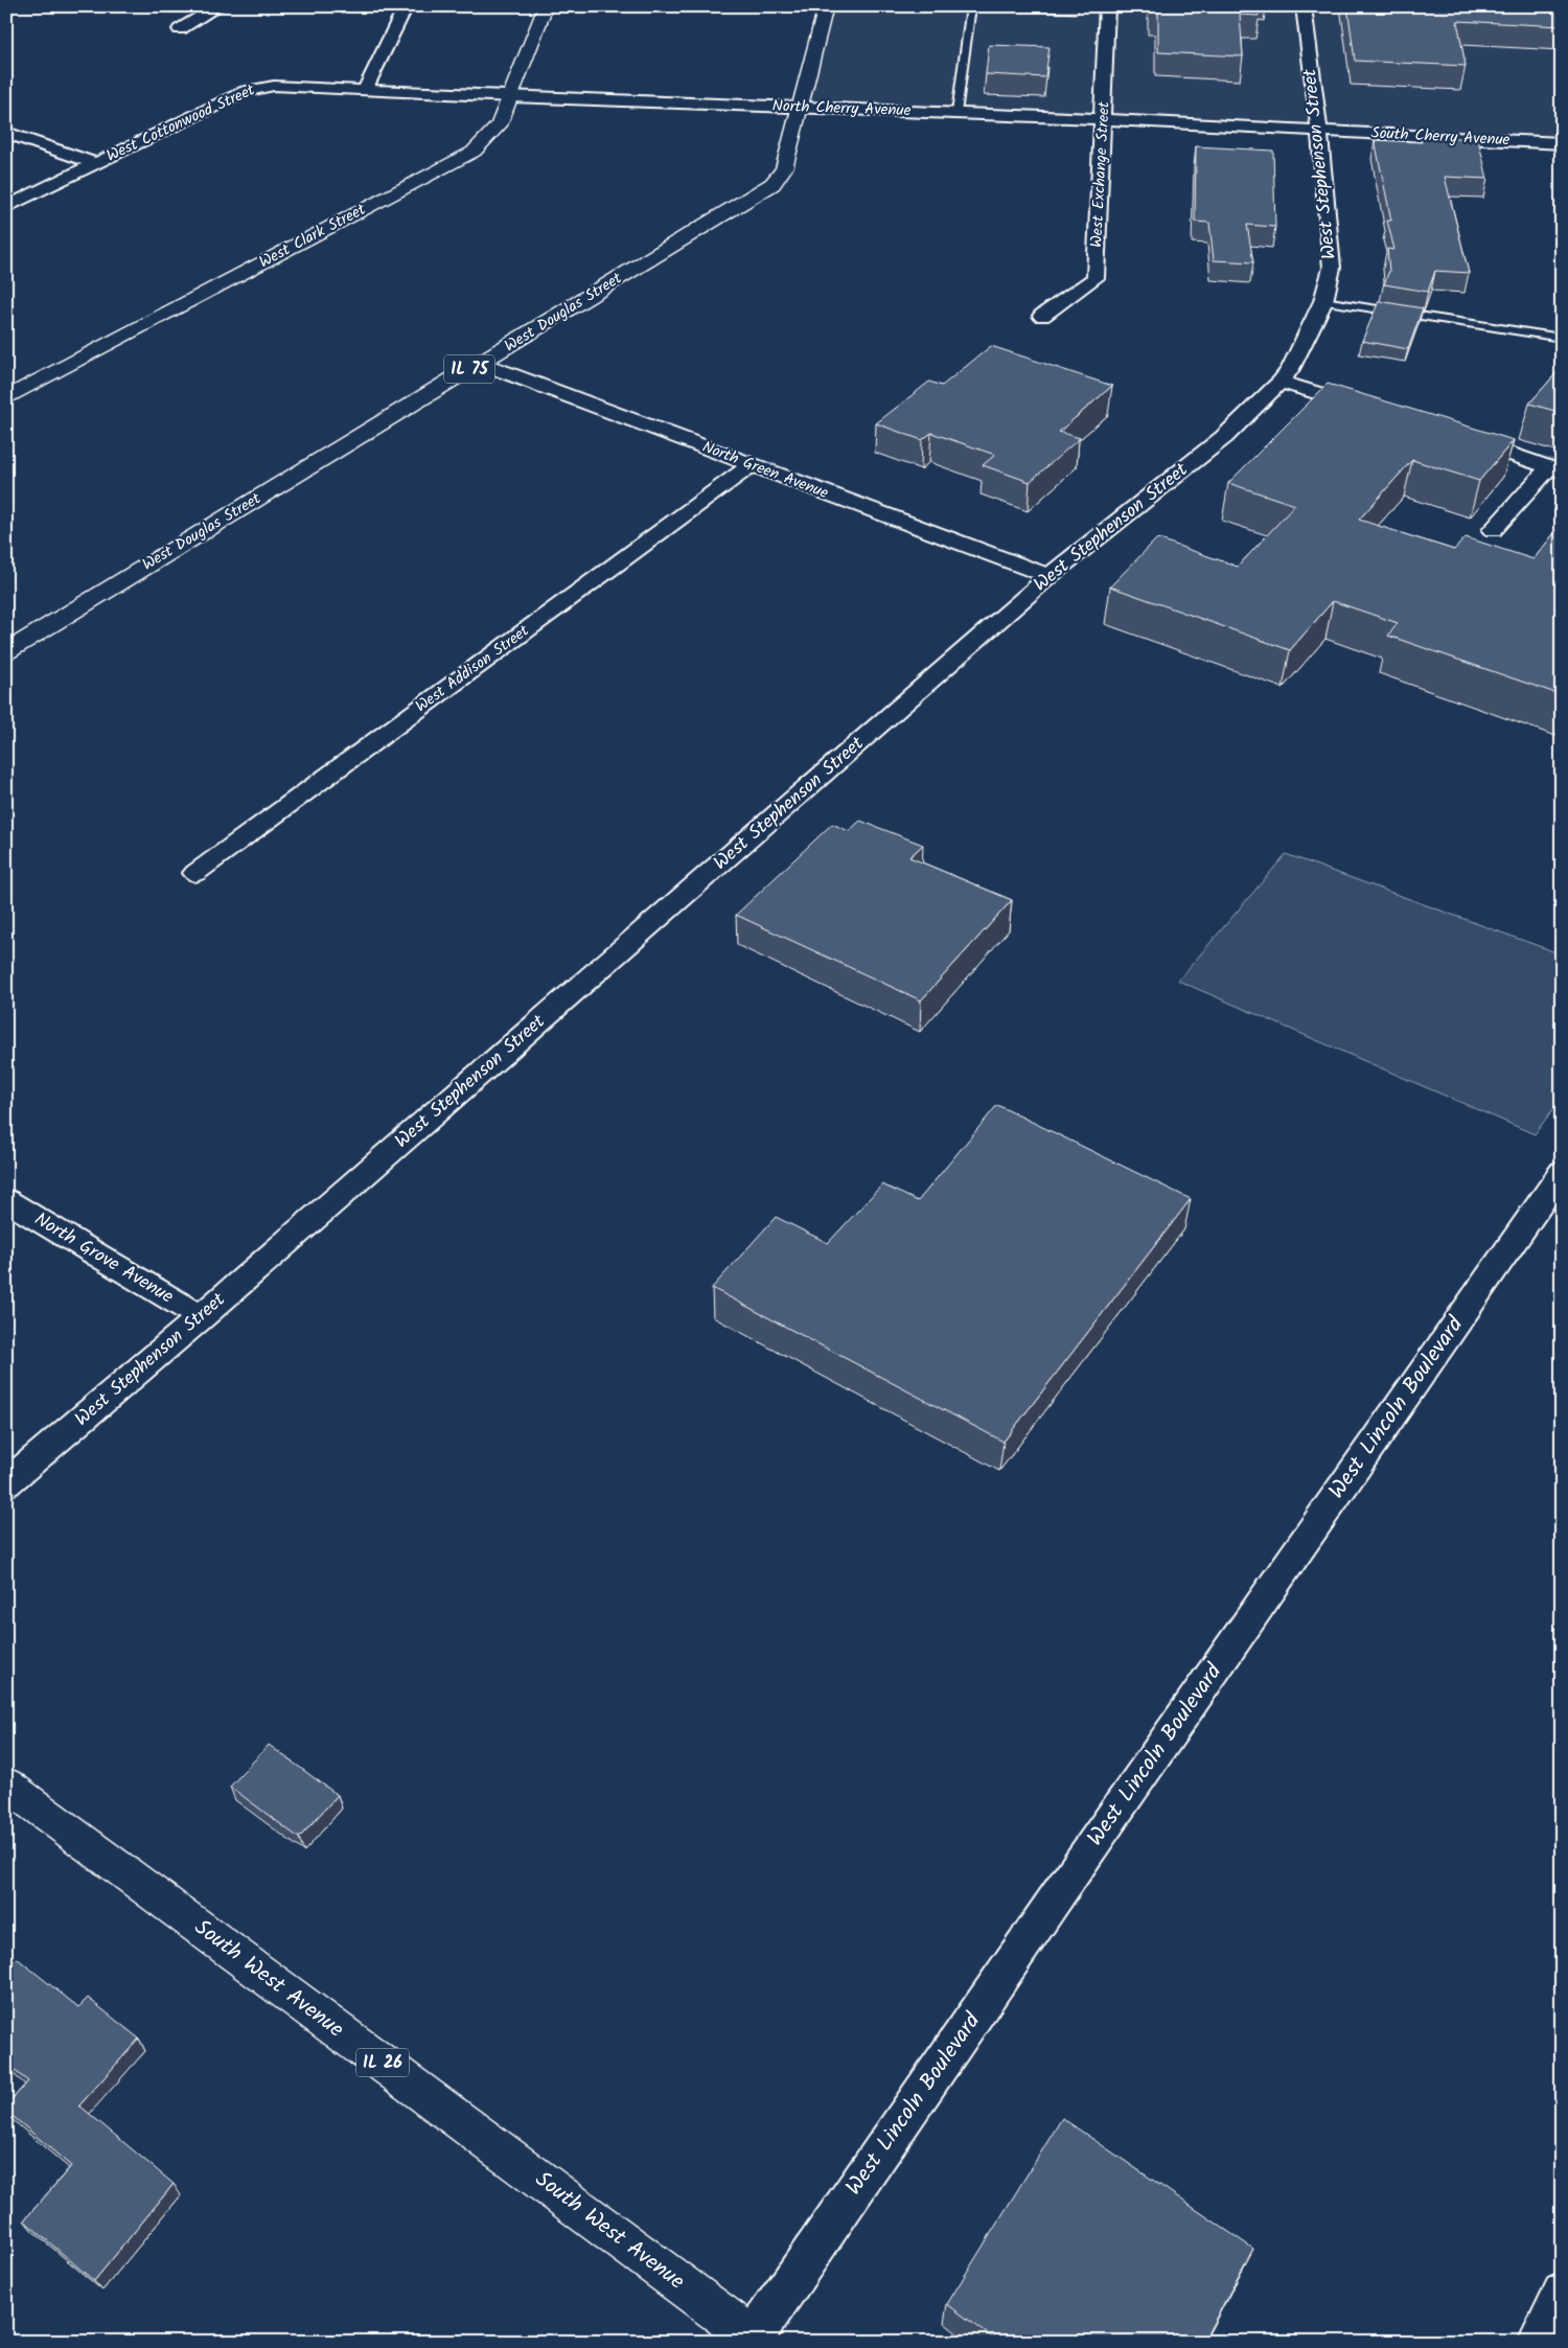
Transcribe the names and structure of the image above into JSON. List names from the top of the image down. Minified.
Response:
{"streets":{"main road":["West Clark Street","West Douglas Street","IL 75","South West Avenue","IL 26"],"street":["North Cherry Avenue","West Cottonwood Street","South Cherry Avenue","West Stephenson Street","West Exchange Street","North Green Avenue","West Addison Street","North Grove Avenue","West Lincoln Boulevard"]},"crossings":[["North Cherry Avenue","West Cottonwood Street"],["North Cherry Avenue","South Cherry Avenue"],["North Cherry Avenue","West Stephenson Street"],["North Cherry Avenue","West Exchange Street"],["North Cherry Avenue","West Clark Street"],["North Cherry Avenue","West Douglas Street"],["South Cherry Avenue","West Stephenson Street"],["West Stephenson Street","North Green Avenue"],["West Stephenson Street","North Grove Avenue"],["West Douglas Street","North Green Avenue"],["North Green Avenue","West Addison Street"],["West Lincoln Boulevard","South West Avenue"]]}
